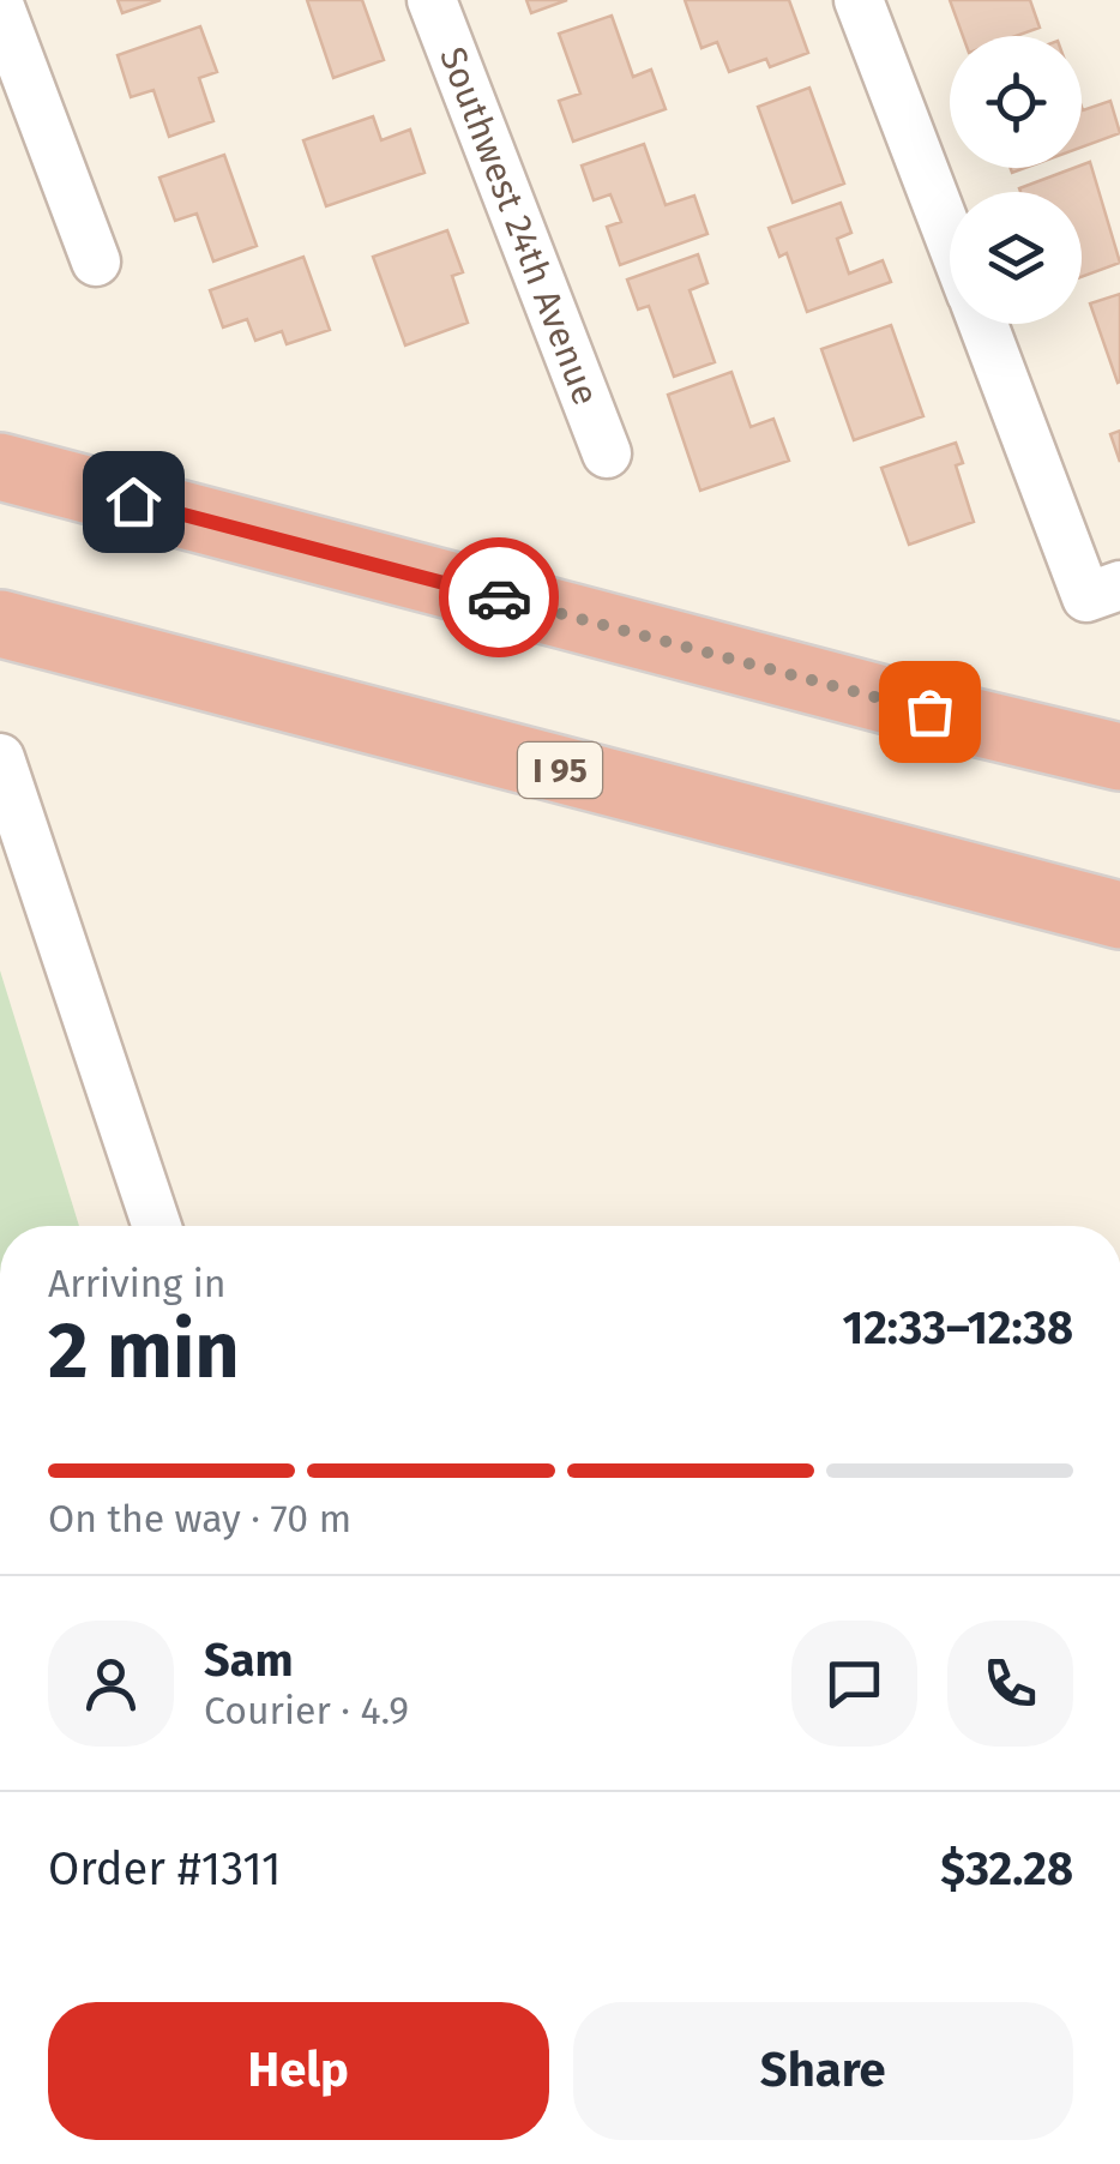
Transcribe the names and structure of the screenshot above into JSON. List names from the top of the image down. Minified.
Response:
{"streets":{"highway":["I 95"],"street":["Southwest 24th Avenue"]},"page":{"heading":["2 min","Arriving in","12:33–12:38"],"panel":["Sam","Courier · 4.9","Order #1311","$32.28"],"bar":"On the way · 70 m","buttons":["Help","Share"]}}
